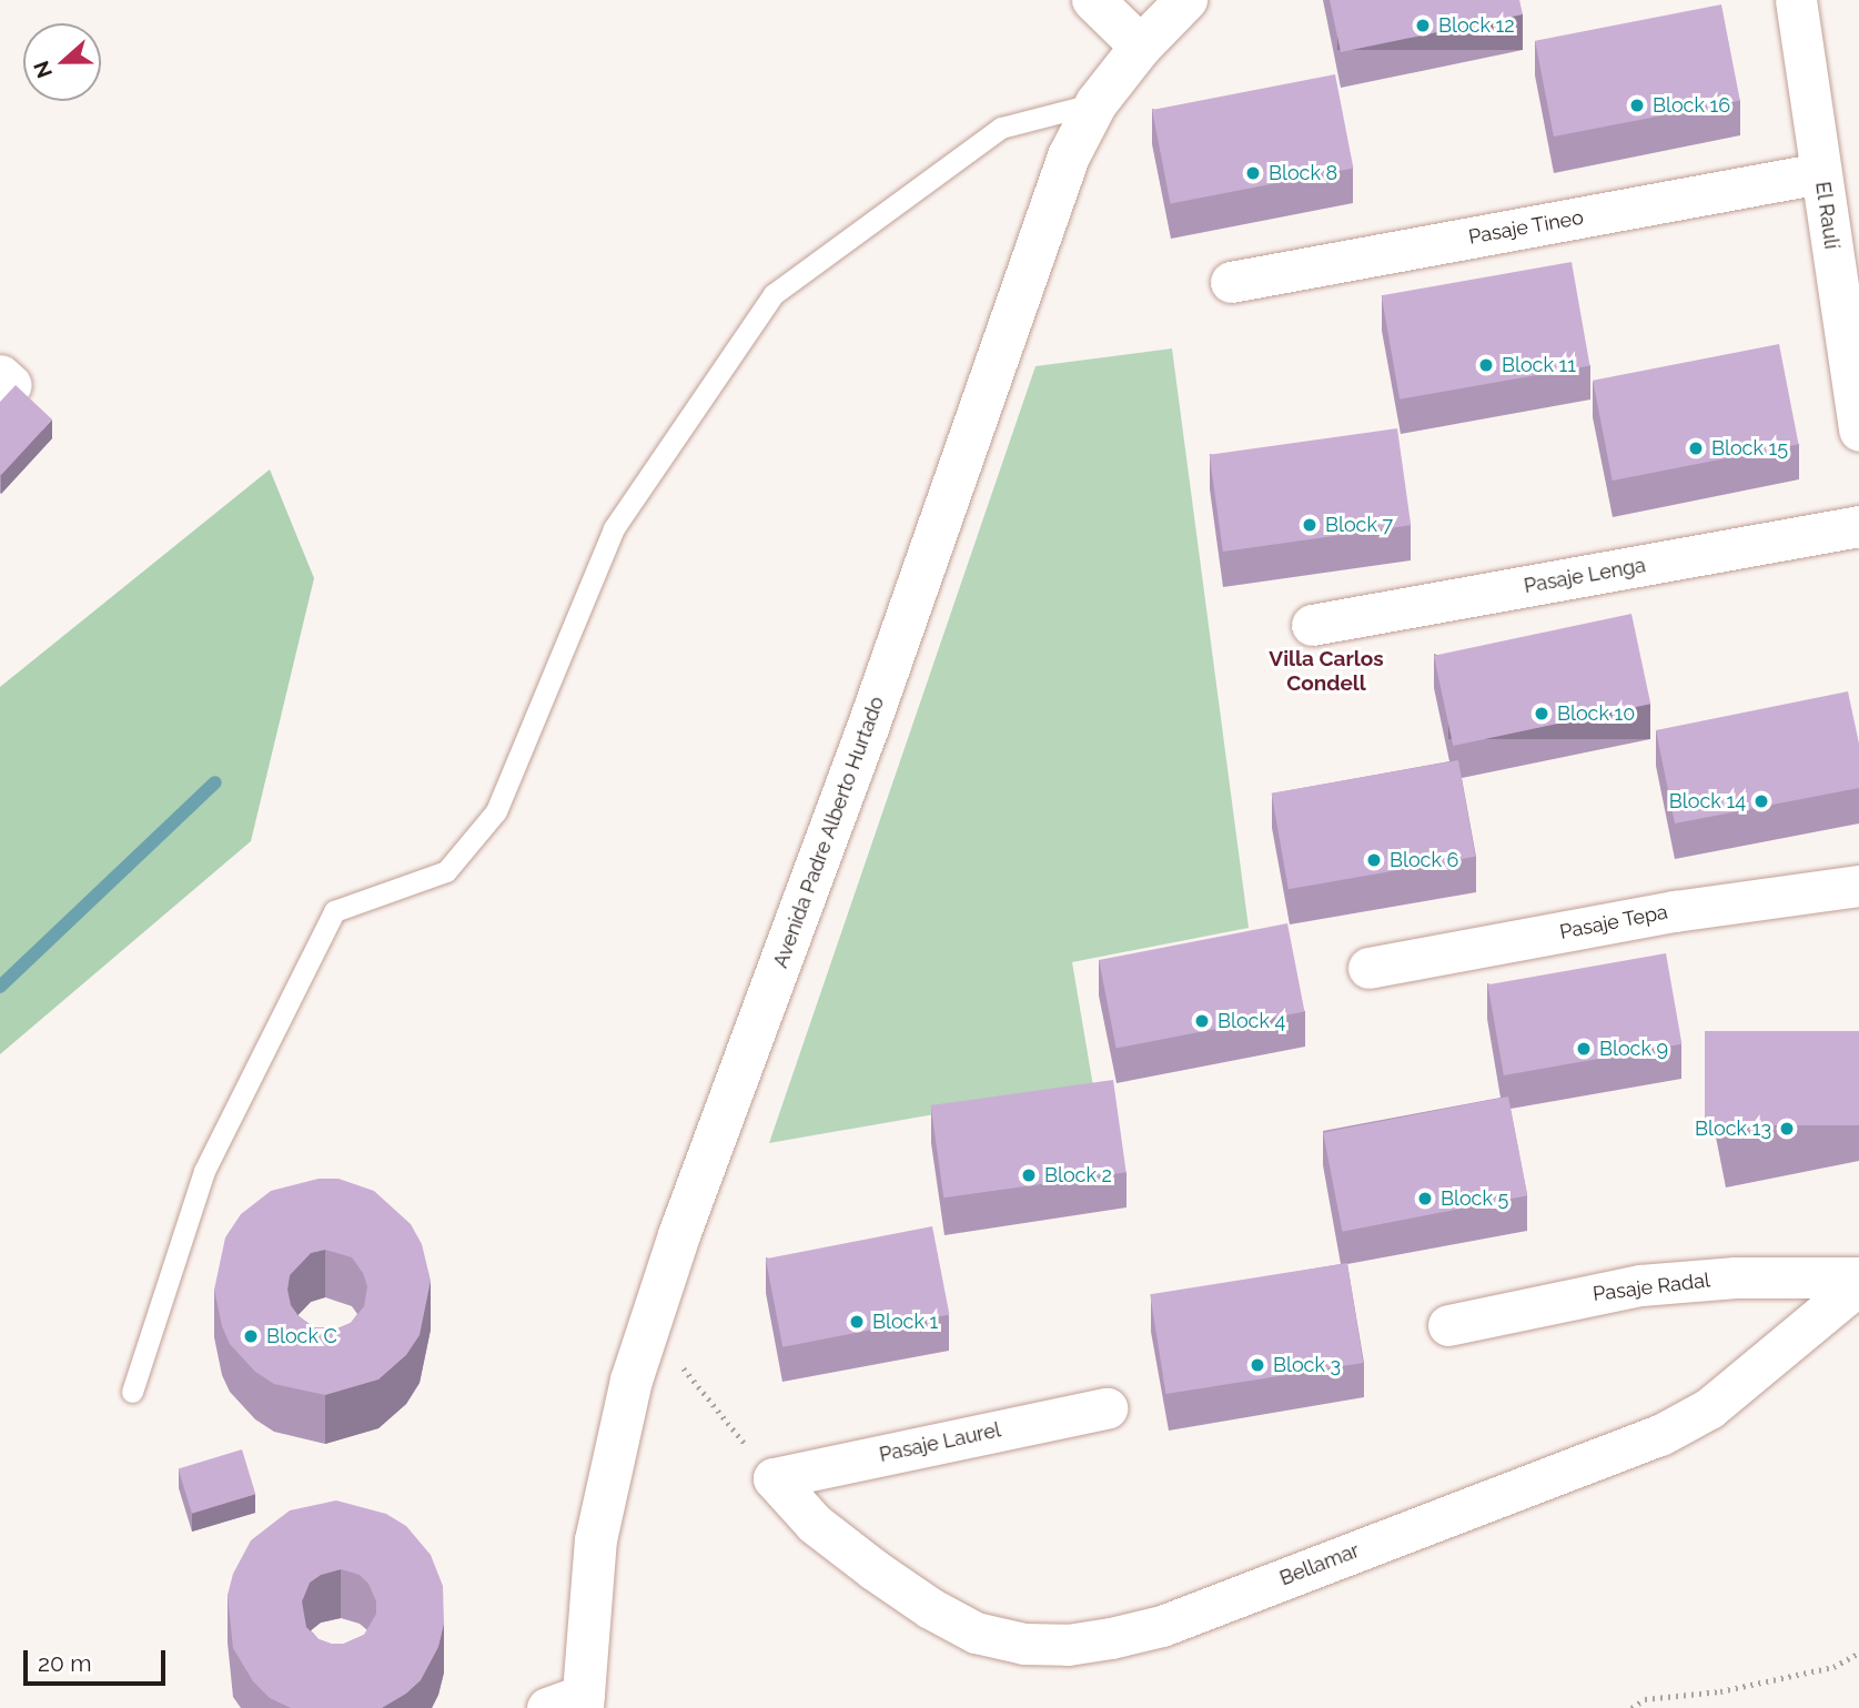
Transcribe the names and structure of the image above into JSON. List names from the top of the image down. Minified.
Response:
{"streets":{"main road":["Avenida Padre Alberto Hurtado"],"street":["El Raulí","Pasaje Tineo","Pasaje Lenga","Pasaje Tepa","Pasaje Radal","Pasaje Laurel","Bellamar"]},"crossings":[["El Raulí","Pasaje Tineo"],["Pasaje Laurel","Bellamar"]],"districts":["Villa Carlos Condell"],"places":["Block 12","Block 16","Block 8","Block 11","Block 15","Block 7","Block 10","Block 14","Block 6","Block 4","Block 9","Block 13","Block 2","Block 5","Block 1","Block C","Block 3"],"scale_bar":"20 m","north":"left"}
